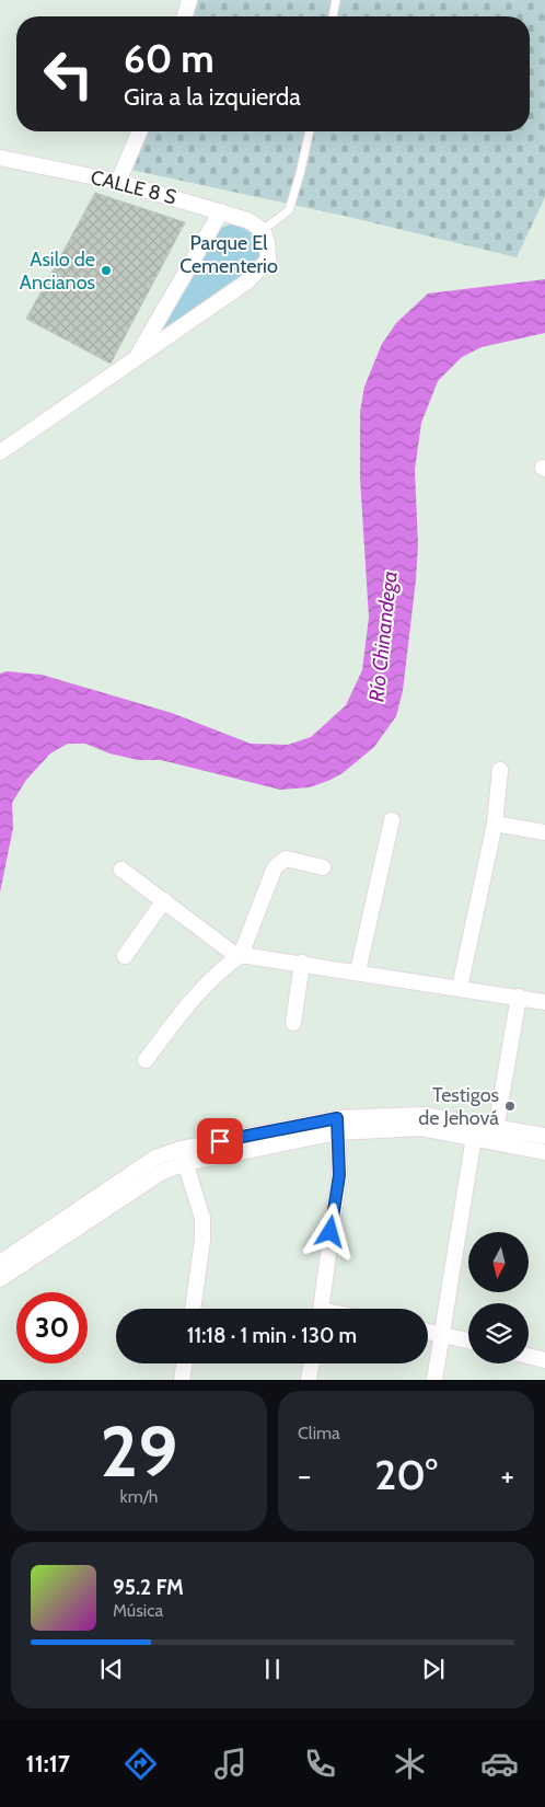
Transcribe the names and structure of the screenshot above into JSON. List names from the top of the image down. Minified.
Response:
{"streets":{"street":["CALLE 8 S"]},"water":["Río Chinandega"],"parks":["Parque El Cementerio"],"places":["Asilo de Ancianos","Testigos de Jehová"],"north":"bottom","page":{"turn":["60 m","Gira a la izquierda"],"limit":"30","trip":"11:18 · 1 min · 130 m","tile":[["29","km/h"],"Clima"],"heat":["−","20°","+"],"song":["95.2 FM","Música"],"tabs":"11:17"}}
